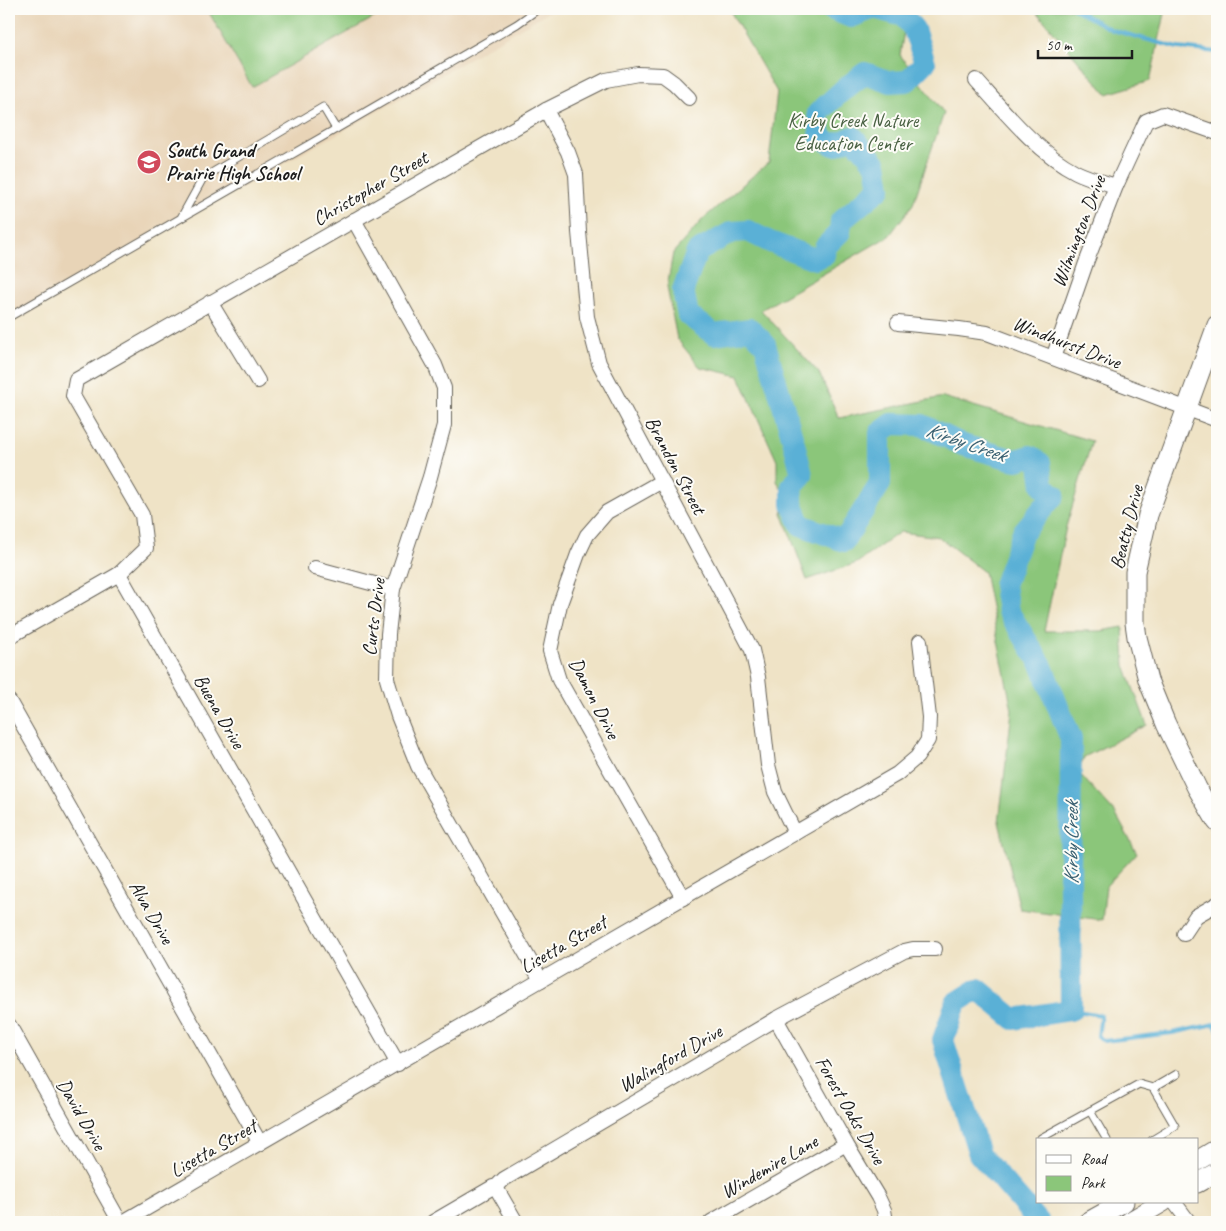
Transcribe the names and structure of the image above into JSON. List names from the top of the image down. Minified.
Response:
{"streets":{"street":["Christopher Street","Wilmington Drive","Windhurst Drive","Brandon Street","Beatty Drive","Curts Drive","Damon Drive","Buena Drive","Alva Drive","Lisetta Street","Walingford Drive","Forest Oaks Drive","David Drive","Windemire Lane"]},"crossings":[["Christopher Street","Brandon Street"],["Christopher Street","Curts Drive"],["Christopher Street","Buena Drive"],["Wilmington Drive","Windhurst Drive"],["Windhurst Drive","Beatty Drive"],["Brandon Street","Damon Drive"],["Brandon Street","Lisetta Street"],["Curts Drive","Lisetta Street"],["Damon Drive","Lisetta Street"],["Buena Drive","Lisetta Street"],["Alva Drive","Lisetta Street"],["Lisetta Street","David Drive"],["Walingford Drive","Forest Oaks Drive"],["Forest Oaks Drive","Windemire Lane"]],"water":["Kirby Creek"],"parks":["Kirby Creek Nature Education Center"],"places":{"school or university":["South Grand Prairie High School"]},"legend":["Road","Park"],"scale_bar":"50 m"}
